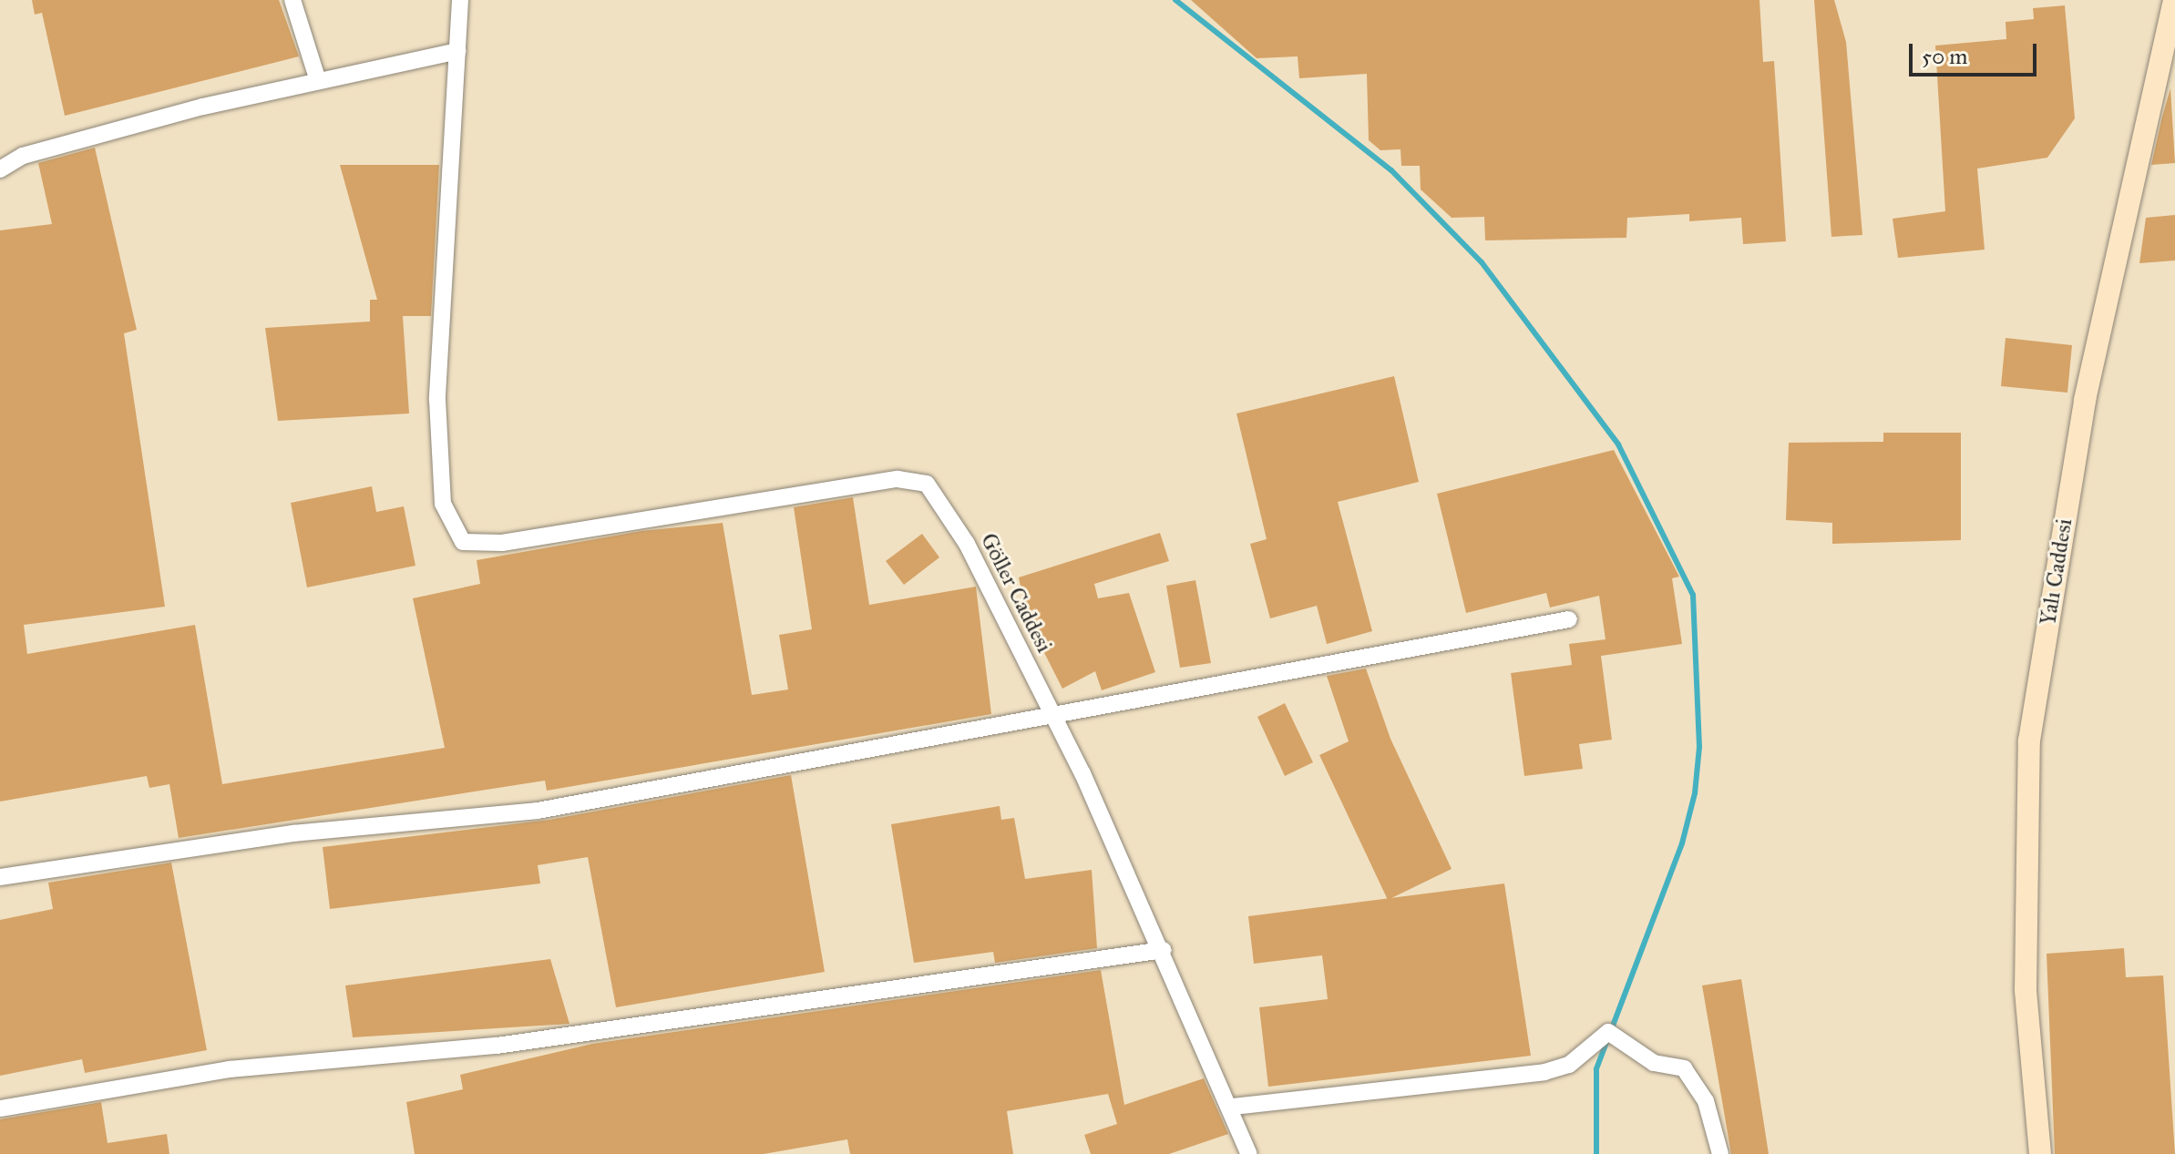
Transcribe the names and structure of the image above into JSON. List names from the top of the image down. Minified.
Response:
{"streets":{"street":["Yalı Caddesi","Göller Caddesi"]},"scale_bar":"50 m"}
